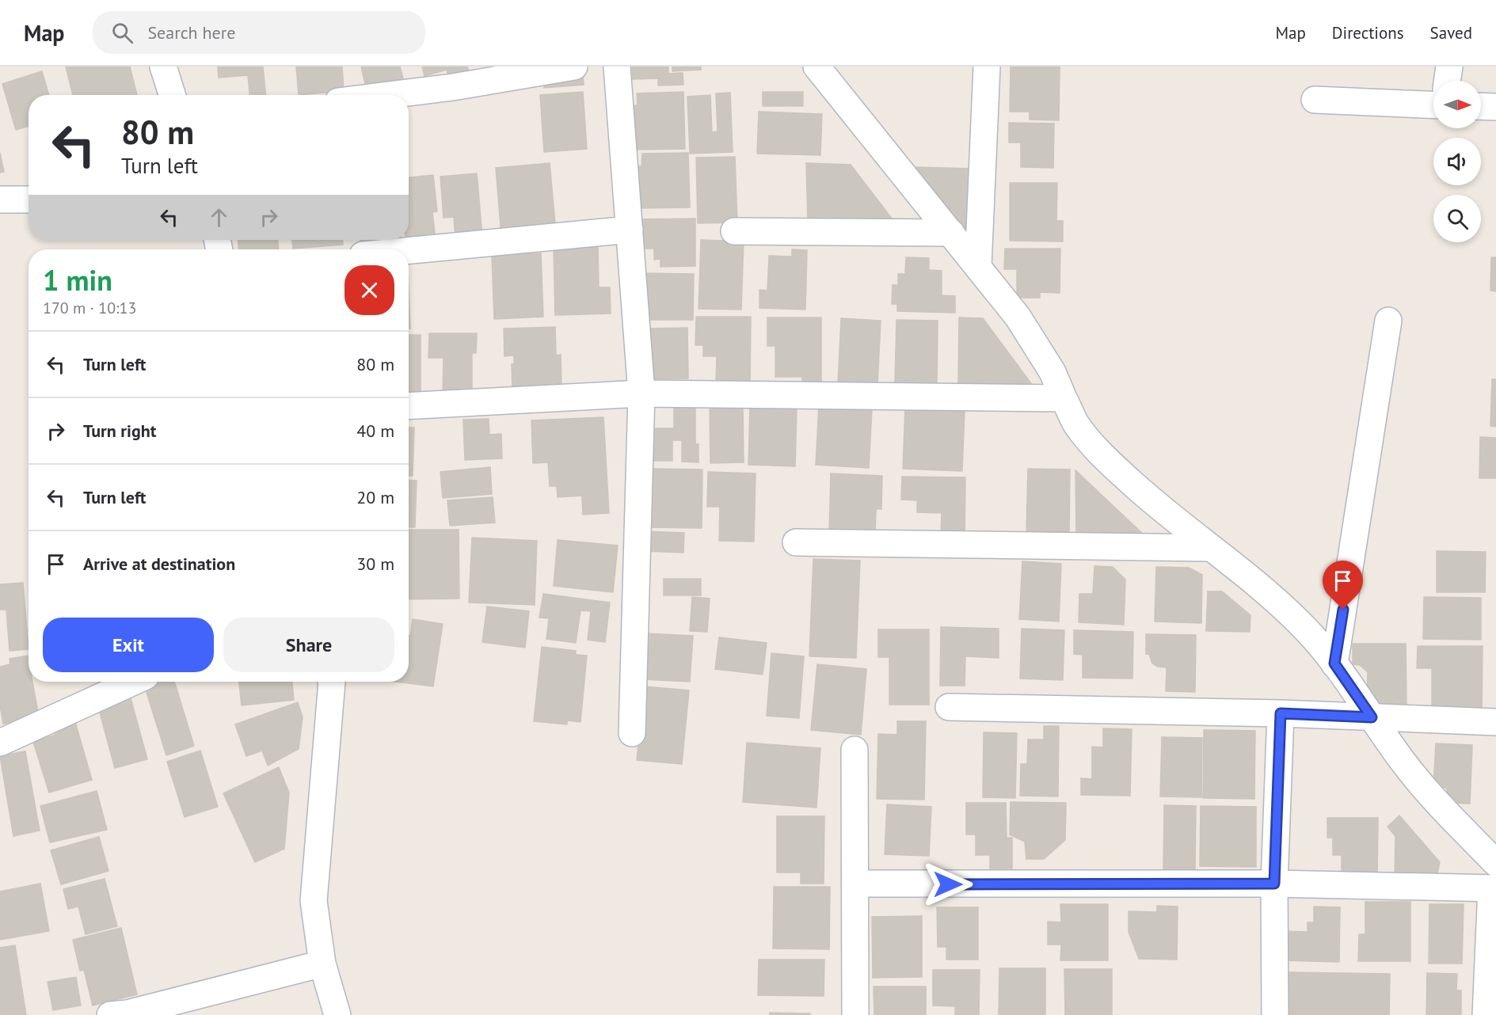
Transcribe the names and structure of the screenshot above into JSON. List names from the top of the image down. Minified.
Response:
{"north":"right","page":{"header":"Map","search":"Search here","nav":["Map","Directions","Saved"],"turn":["80 m","Turn left"],"heading":["1 min","170 m · 10:13"],"list":[{"name":"Turn left","value":"80 m"},{"name":"Turn right","value":"40 m"},{"name":"Turn left","value":"20 m"},{"name":"Arrive at destination","value":"30 m"}],"buttons":["Exit","Share"]}}
